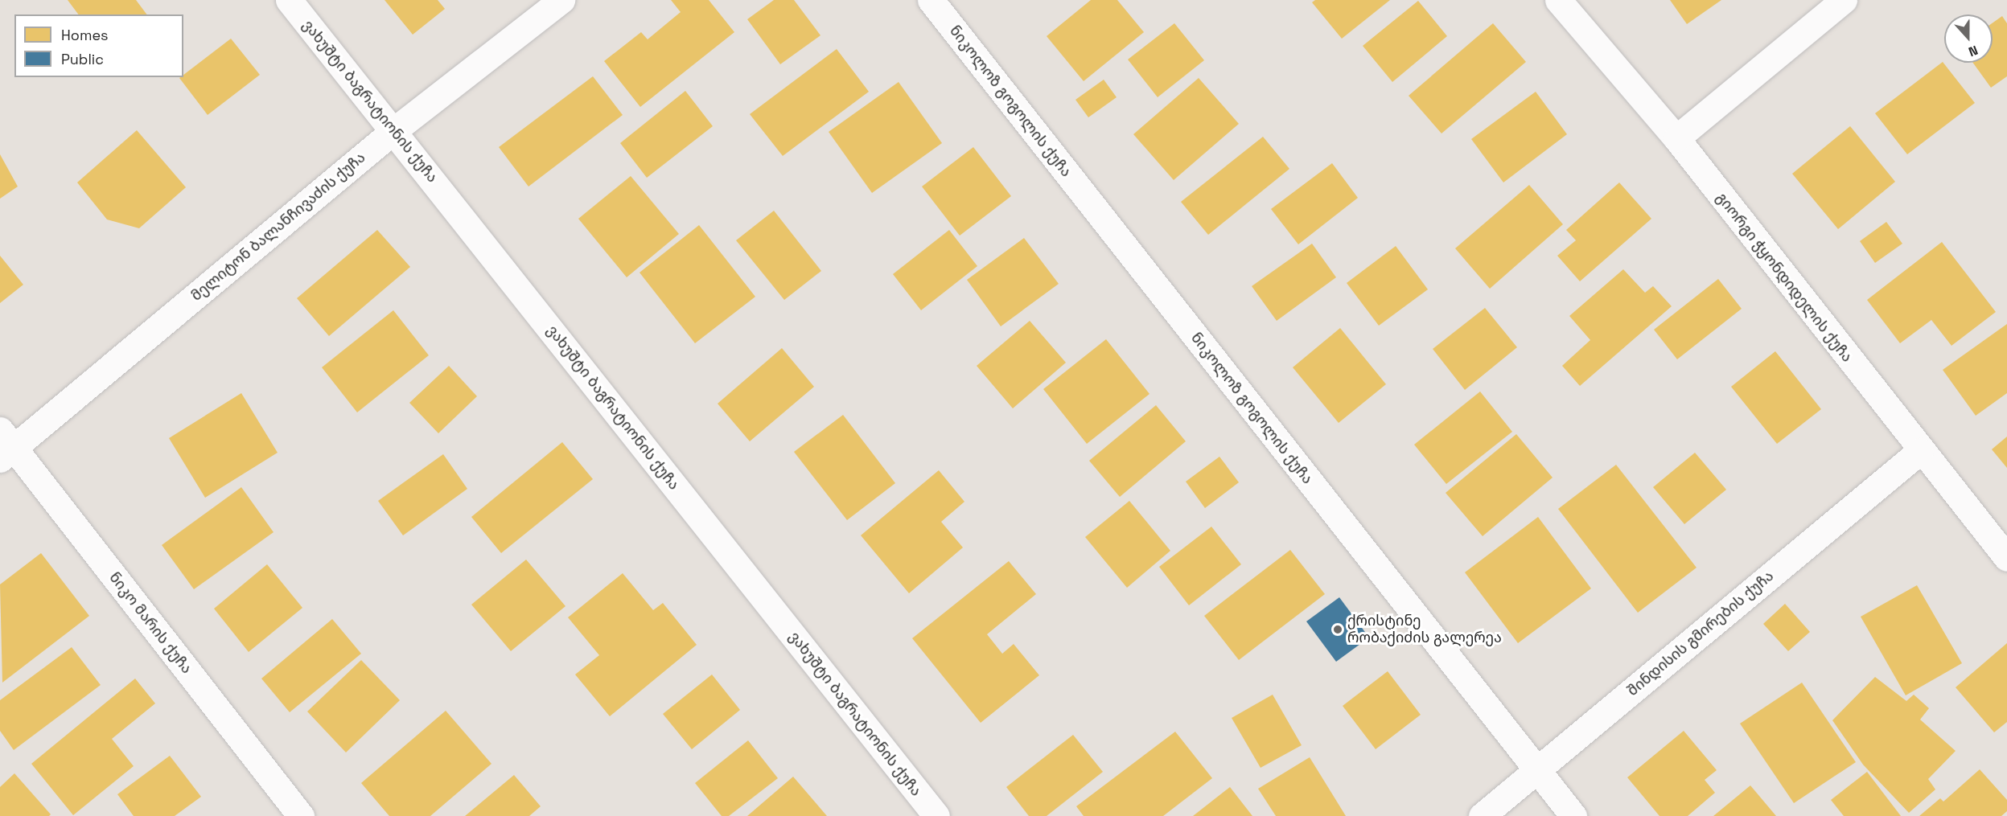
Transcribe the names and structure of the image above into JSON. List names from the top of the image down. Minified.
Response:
{"streets":{"street":["ვახუშტი ბაგრატიონის ქუჩა","ნიკოლოზ გოგოლის ქუჩა","მელიტონ ბალანჩივაძის ქუჩა","გიორგი ჭყონდიდელის ქუჩა","ნიკო მარის ქუჩა","შინდისის გმირების ქუჩა"]},"crossings":[["ვახუშტი ბაგრატიონის ქუჩა","მელიტონ ბალანჩივაძის ქუჩა"],["ნიკოლოზ გოგოლის ქუჩა","შინდისის გმირების ქუჩა"],["მელიტონ ბალანჩივაძის ქუჩა","ნიკო მარის ქუჩა"],["გიორგი ჭყონდიდელის ქუჩა","შინდისის გმირების ქუჩა"]],"places":["ქრისტინე რობაქიძის გალერეა"],"legend":["Homes","Public"],"north":"bottom"}
